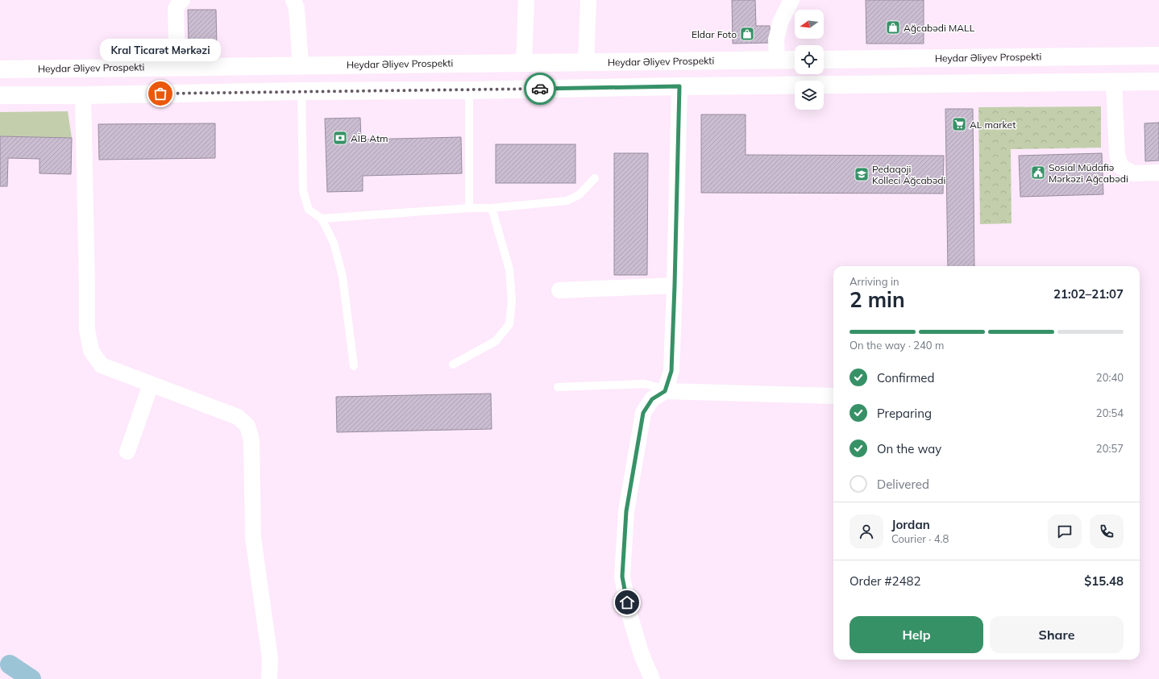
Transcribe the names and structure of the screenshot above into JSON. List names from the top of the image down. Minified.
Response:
{"streets":{"main road":["Heydar Əliyev Prospekti"]},"places":{"shop":["Ağcabədi MALL","Eldar Foto"],"other":["Kral Ticarət Mərkəzi"],"supermarket":["AL market"],"bank":["AİB Atm"],"public building":["Sosial Müdafiə Mərkəzi Ağcabədi"],"school or university":["Pedaqoji Kolleci Ağcabədi"]},"north":"left","page":{"bubble":"Kral Ticarət Mərkəzi","heading":["2 min","Arriving in","21:02–21:07"],"panel":["Jordan","Courier · 4.8","Order #2482","$15.48"],"bar":"On the way · 240 m","list":[["Confirmed","20:40"],["Preparing","20:54"],["On the way","20:57"],"Delivered"],"buttons":["Help","Share"]}}
